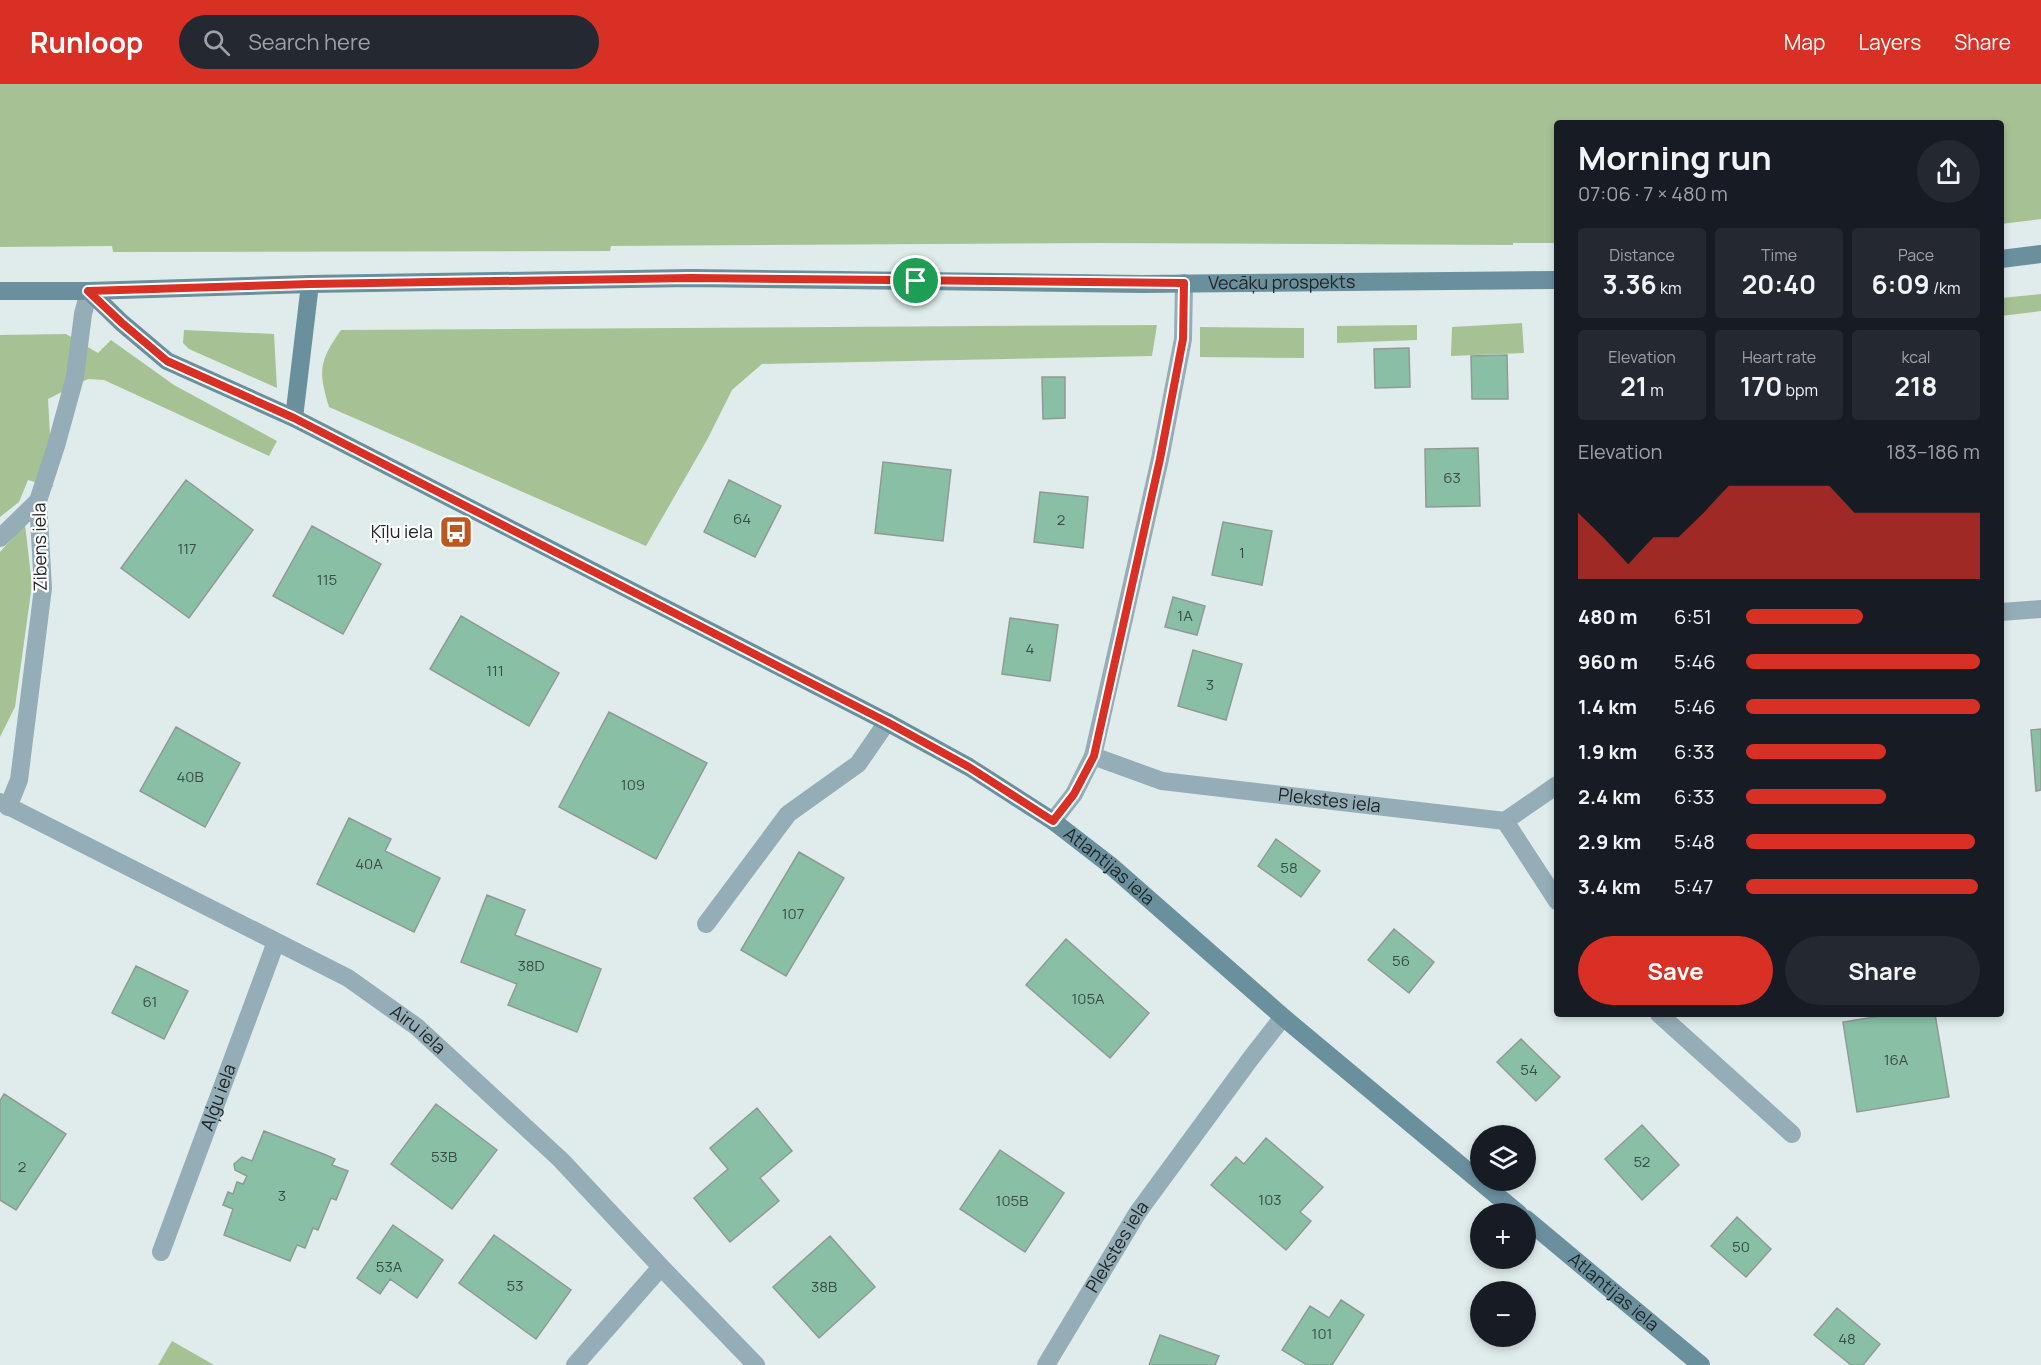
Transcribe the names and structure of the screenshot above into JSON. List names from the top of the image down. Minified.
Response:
{"streets":{"main road":["Vecāķu prospekts","Atlantijas iela"],"street":["Zibens iela","Plekstes iela","Airu iela","Aļģu iela"]},"crossings":[["Vecāķu prospekts","Zibens iela"],["Vecāķu prospekts","Atlantijas iela"],["Zibens iela","Atlantijas iela"],["Zibens iela","Airu iela"],["Plekstes iela","Atlantijas iela"],["Airu iela","Aļģu iela"]],"places":{"bus stop":["Ķīļu iela"]},"house_numbers":["63","64","2","117","1","115","1A","4","111","3","40B","109","40A","58","107","56","38D","105A","61","16A","54","53B","52","2","3","103","105B","50","53A","53","38B","101","48"],"page":{"header":"Runloop","search":"Search here","nav":["Map","Layers","Share"],"heading":["Morning run","07:06 · 7 × 480 m"],"stats":[["Distance","3.36 km"],["Time","20:40"],["Pace","6:09 /km"],["Elevation","21 m"],["Heart rate","170 bpm"],["kcal","218"]],"chart":["Elevation","183–186 m"],"list":[{"name":"480 m","note":"6:51"},{"name":"960 m","note":"5:46"},{"name":"1.4 km","note":"5:46"},{"name":"1.9 km","note":"6:33"},{"name":"2.4 km","note":"6:33"},{"name":"2.9 km","note":"5:48"},{"name":"3.4 km","note":"5:47"}],"buttons":["Save","Share"],"map_buttons":["+","−"]}}
